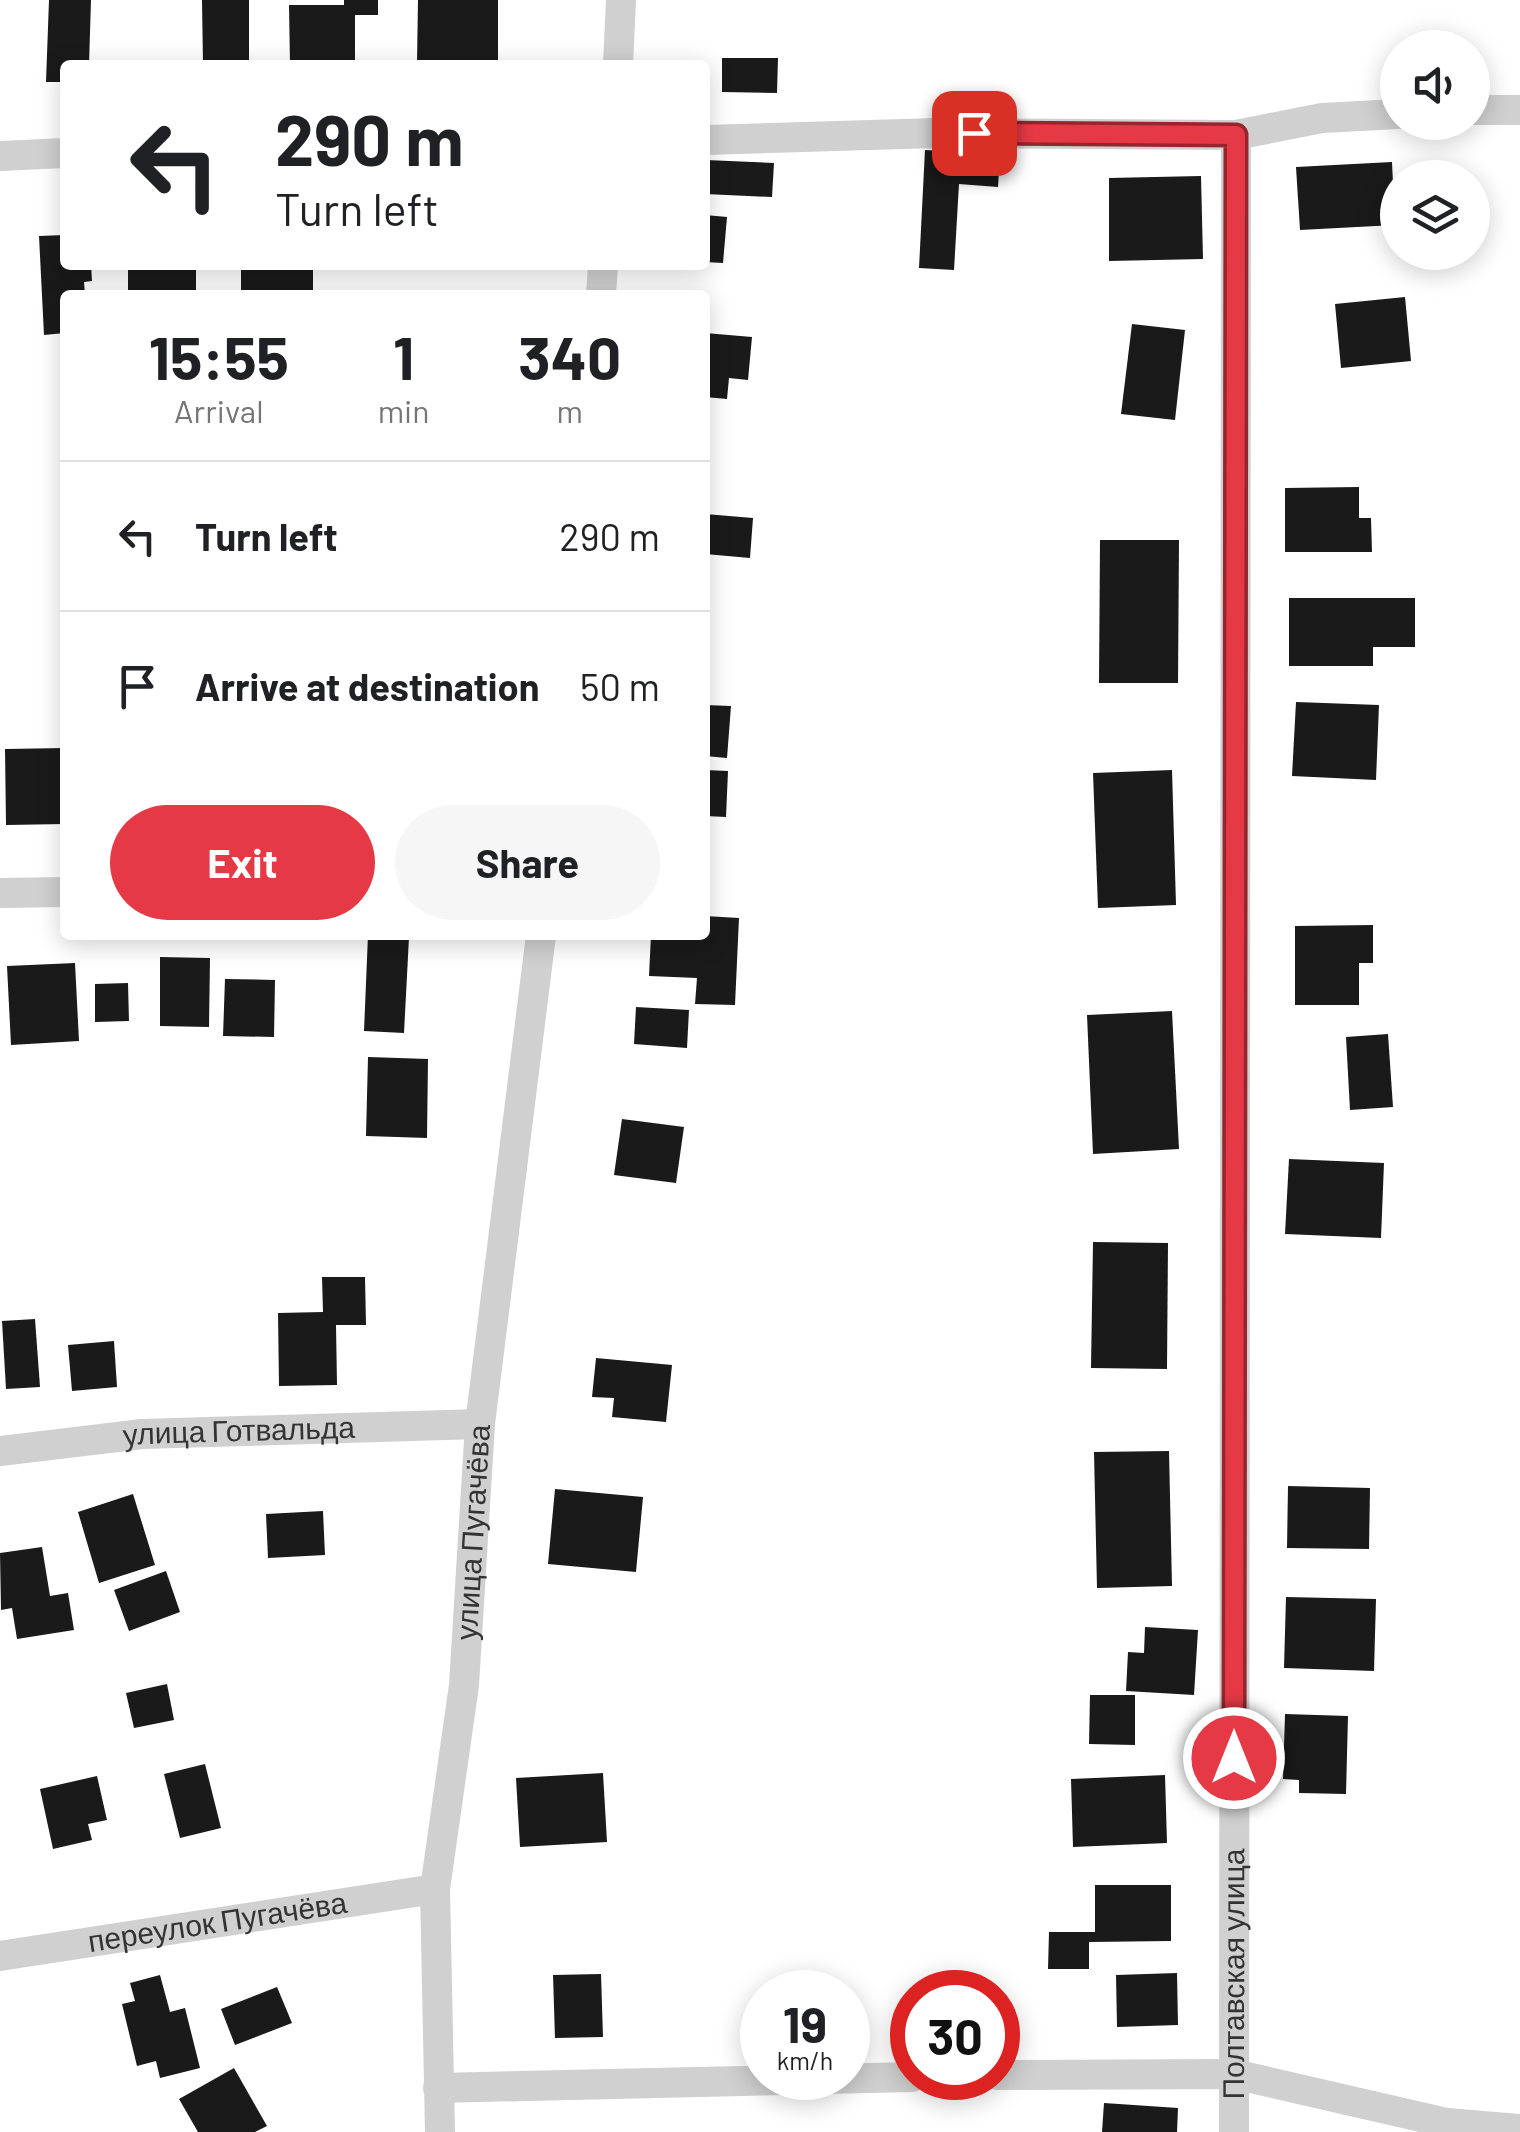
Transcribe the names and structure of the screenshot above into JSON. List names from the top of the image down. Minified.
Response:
{"streets":{"street":["улица Готвальда","улица Пугачёва","переулок Пугачёва","Полтавская улица"]},"crossings":[["улица Готвальда","улица Пугачёва"],["улица Пугачёва","переулок Пугачёва"]],"page":{"turn":["290 m","Turn left"],"eta":["15:55","Arrival","1","min","340","m"],"list":[{"name":"Turn left","value":"290 m"},{"name":"Arrive at destination","value":"50 m"}],"buttons":["Exit","Share"],"speed":"19 km/h","limit":"30"}}
